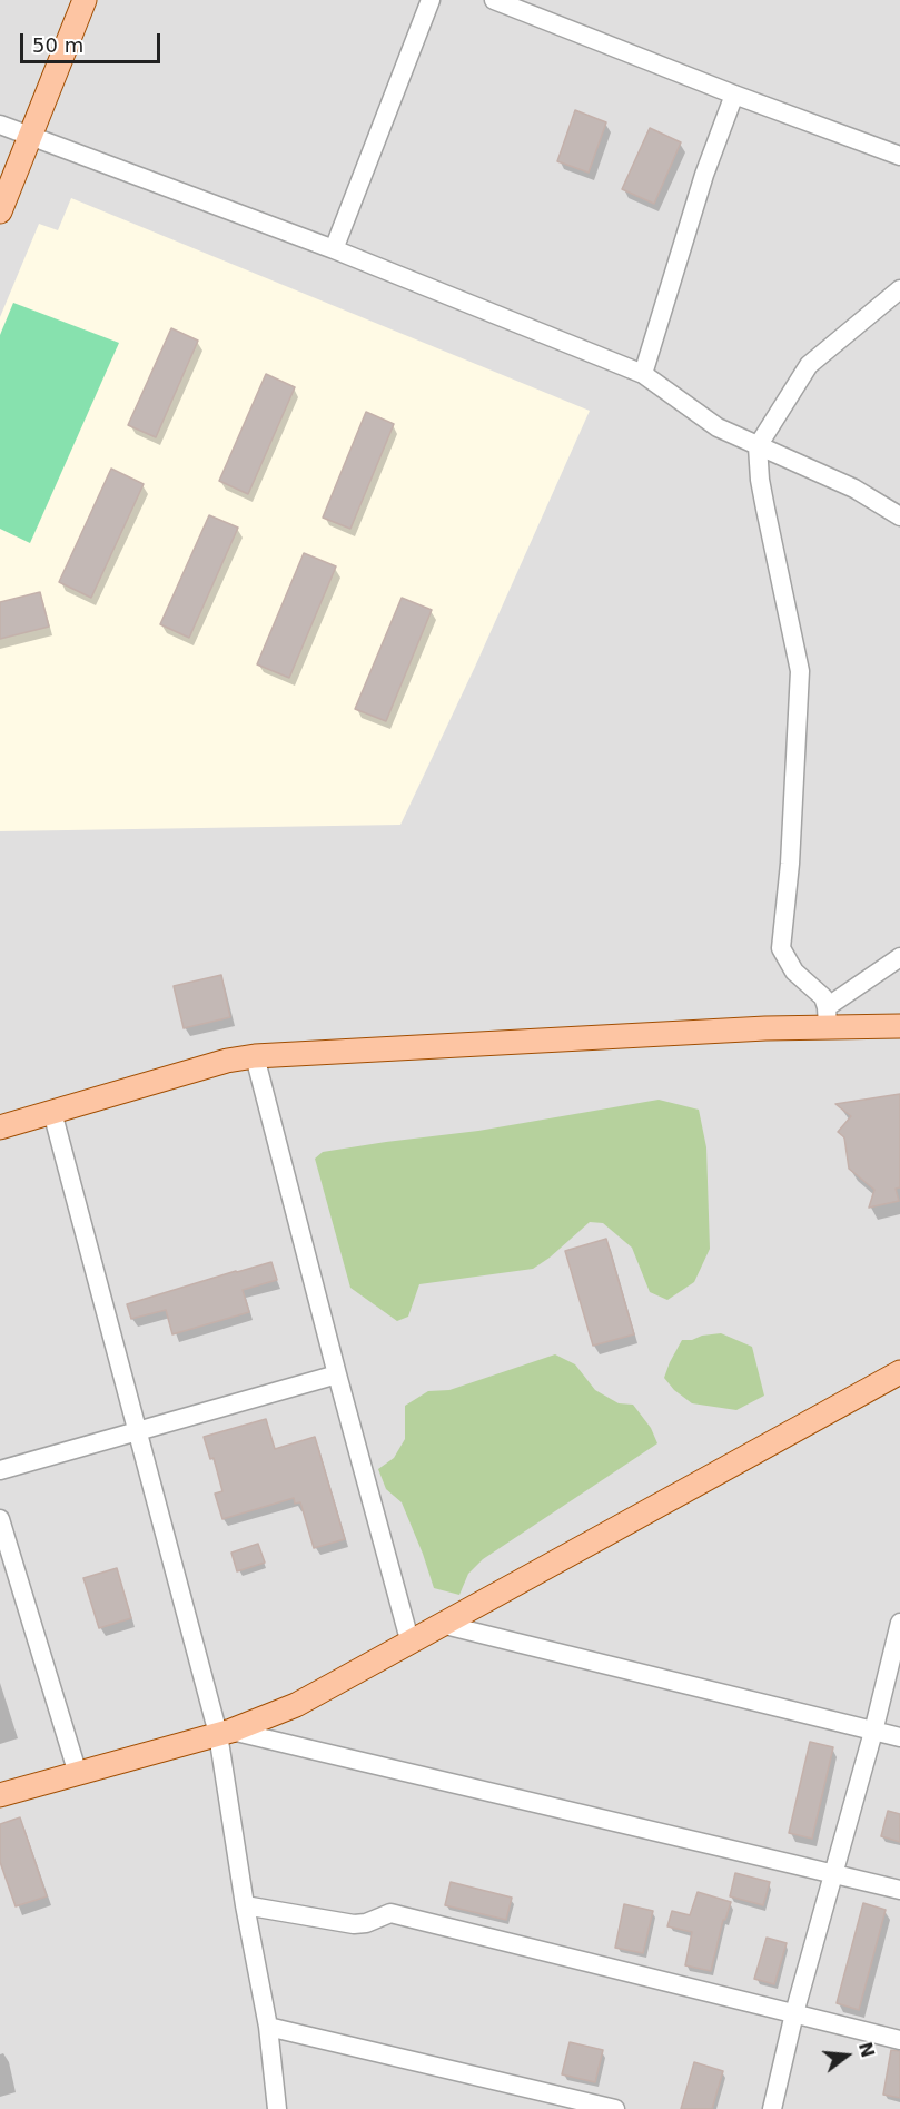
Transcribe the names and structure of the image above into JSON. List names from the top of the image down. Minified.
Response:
{"scale_bar":"50 m","north":"right"}
